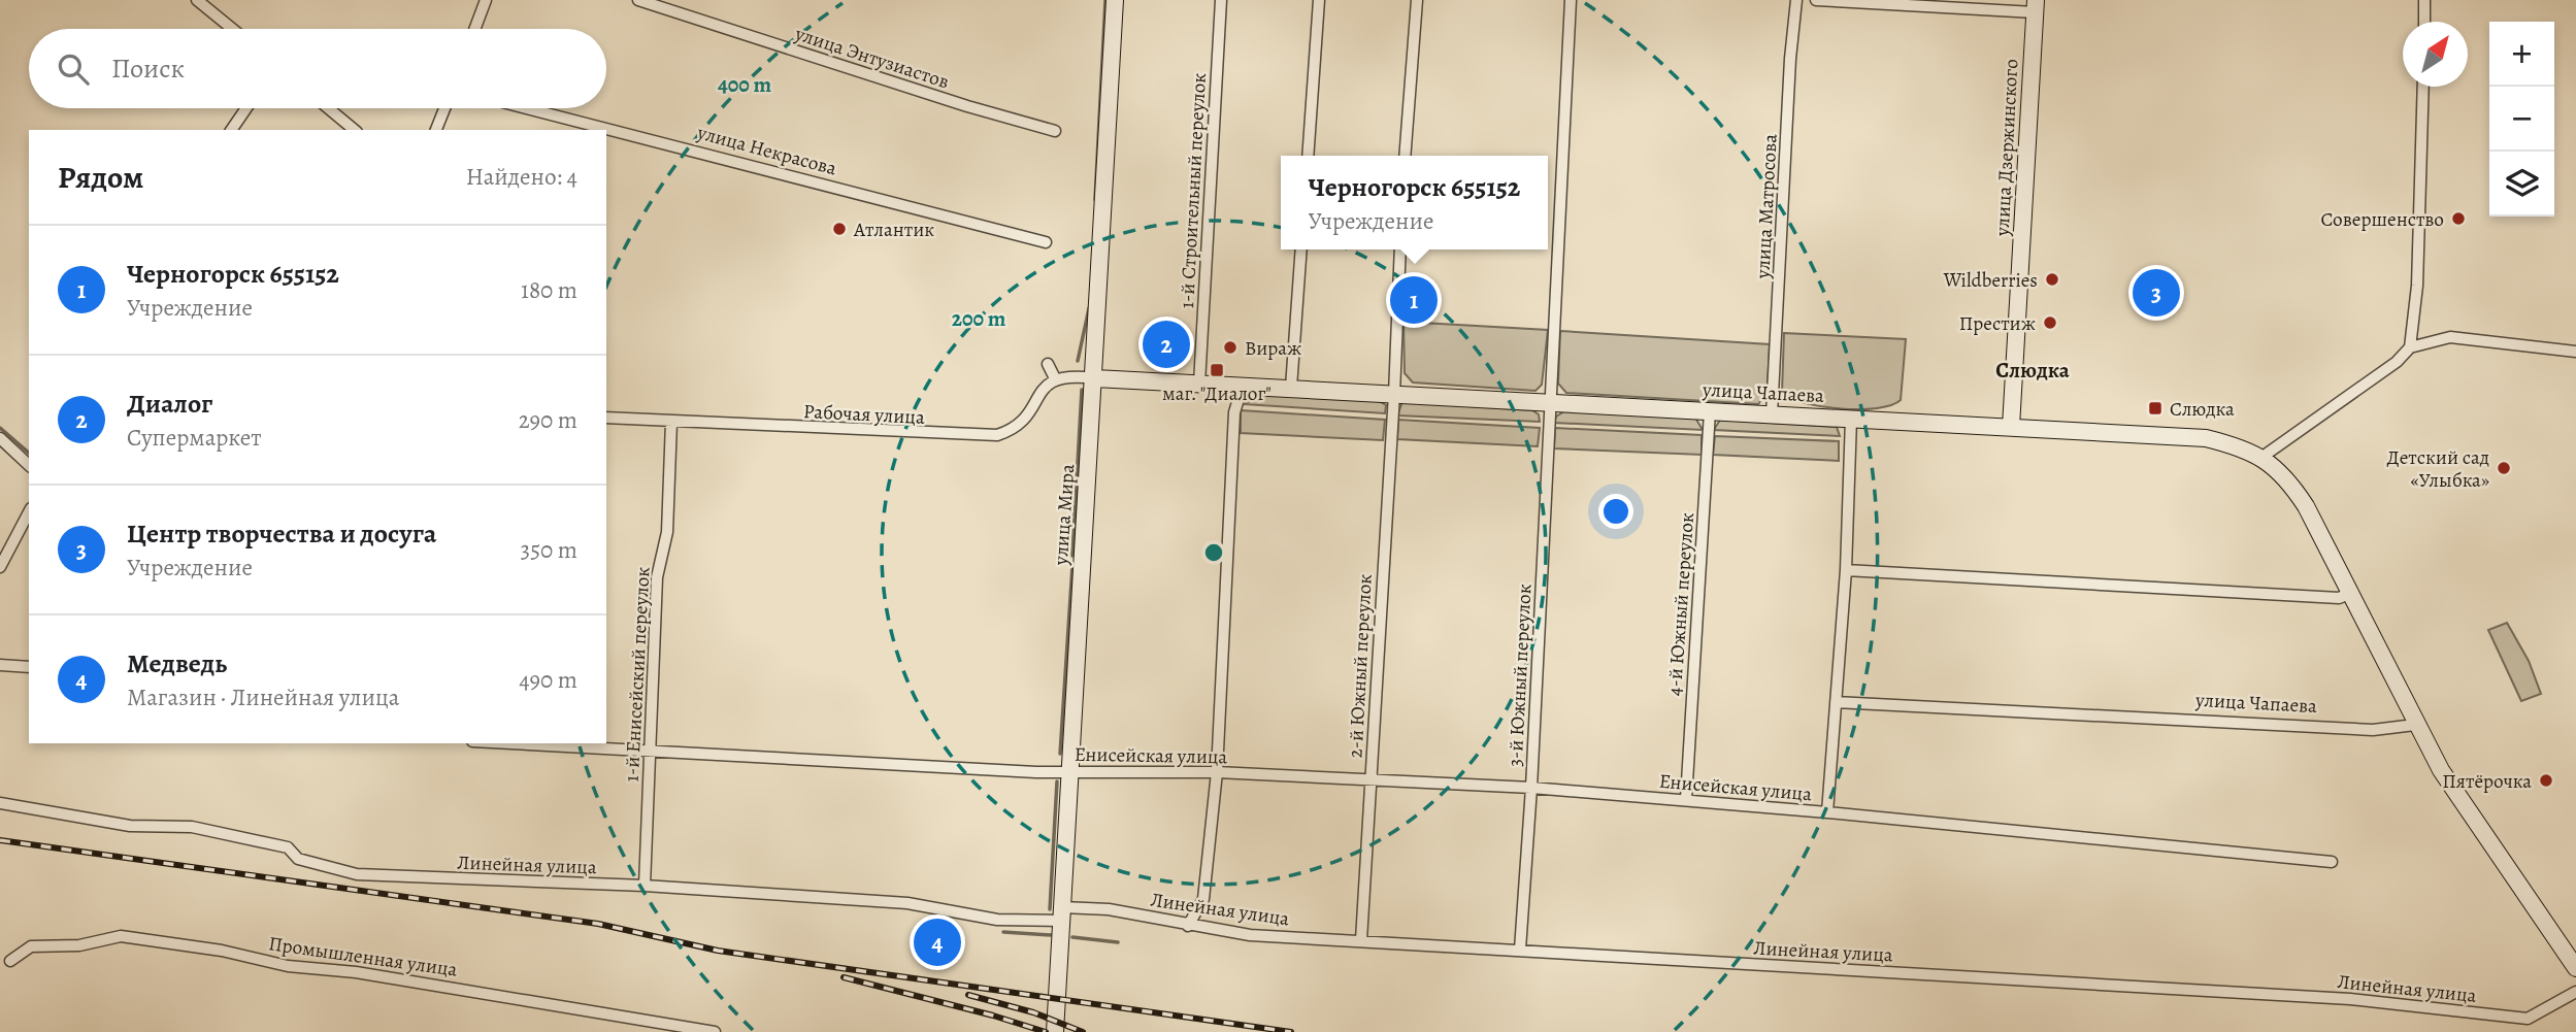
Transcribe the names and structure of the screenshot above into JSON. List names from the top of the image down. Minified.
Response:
{"streets":{"main road":["улица Дзержинского","улица Чапаева","улица Мира"],"street":["улица Энтузиастов","улица Некрасова","1-й Строительный переулок","улица Матросова","Рабочая улица","4-й Южный переулок","2-й Южный переулок","1-й Енисейский переулок","3-й Южный переулок","Енисейская улица","Линейная улица","Промышленная улица"]},"crossings":[["улица Дзержинского","улица Чапаева"],["1-й Строительный переулок","улица Чапаева"],["улица Матросова","улица Чапаева"],["улица Чапаева","улица Мира"],["улица Чапаева","4-й Южный переулок"],["улица Чапаева","2-й Южный переулок"],["улица Чапаева","3-й Южный переулок"],["улица Чапаева","Енисейская улица"],["Рабочая улица","1-й Енисейский переулок"],["улица Мира","Енисейская улица"],["улица Мира","Линейная улица"],["4-й Южный переулок","Енисейская улица"],["2-й Южный переулок","Енисейская улица"],["2-й Южный переулок","Линейная улица"],["1-й Енисейский переулок","Енисейская улица"],["1-й Енисейский переулок","Линейная улица"],["3-й Южный переулок","Енисейская улица"],["3-й Южный переулок","Линейная улица"]],"districts":["Слюдка"],"places":{"other":["Совершенство","Атлантик","Wildberries","Престиж","Вираж","Детский сад «Улыбка»","Пятёрочка"],"transit":["маг. \"Диалог\"","Слюдка"]},"north":"top right","page":{"map_buttons":["+","−"],"search":"Поиск","heading":["Рядом","Найдено: 4"],"popup":["Черногорск 655152","Учреждение"],"list":[{"mark":"1","name":"Черногорск 655152","note":"Учреждение","value":"180 m"},{"mark":"2","name":"Диалог","note":"Супермаркет","value":"290 m"},{"mark":"3","name":"Центр творчества и досуга","note":"Учреждение","value":"350 m"},{"mark":"4","name":"Медведь","note":"Магазин · Линейная улица","value":"490 m"}],"pins":["3","1","2","4"]},"rings":["400 m","200 m"]}
